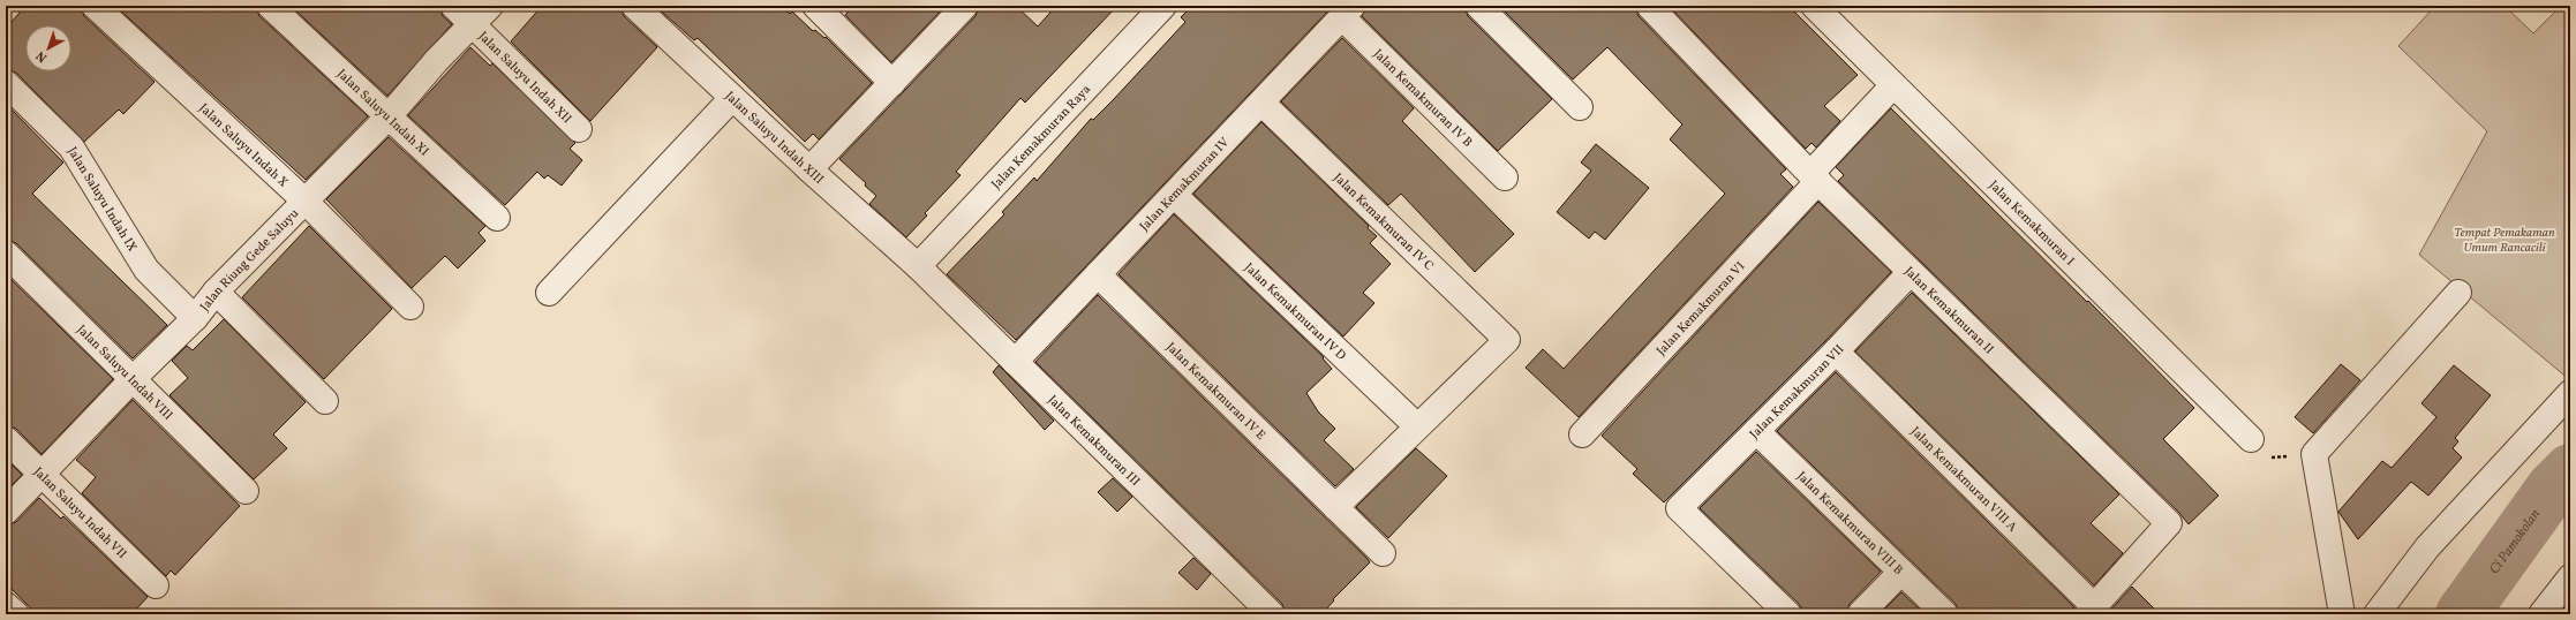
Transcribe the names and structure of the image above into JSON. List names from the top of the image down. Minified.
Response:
{"streets":{"street":["Jalan Saluyu Indah XII","Jalan Kemakmuran IV B","Jalan Saluyu Indah XI","Jalan Kemakmuran Raya","Jalan Saluyu Indah XIII","Jalan Saluyu Indah X","Jalan Kemakmuran IV","Jalan Saluyu Indah IX","Jalan Kemakmuran IV C","Jalan Kemakmuran I","Jalan Riung Gede Saluyu","Jalan Kemakmuran VI","Jalan Kemakmuran II","Jalan Kemakmuran IV D","Jalan Saluyu Indah VIII","Jalan Kemakmuran IV E","Jalan Kemakmuran VII","Jalan Kemakmuran III","Jalan Kemakmuran VIII A","Jalan Saluyu Indah VII","Jalan Kemakmuran VIII B"]},"crossings":[["Jalan Saluyu Indah XII","Jalan Riung Gede Saluyu"],["Jalan Kemakmuran IV B","Jalan Kemakmuran IV"],["Jalan Saluyu Indah XI","Jalan Riung Gede Saluyu"],["Jalan Kemakmuran Raya","Jalan Saluyu Indah XIII"],["Jalan Kemakmuran Raya","Jalan Kemakmuran III"],["Jalan Saluyu Indah XIII","Jalan Kemakmuran III"],["Jalan Saluyu Indah X","Jalan Riung Gede Saluyu"],["Jalan Kemakmuran IV","Jalan Kemakmuran IV C"],["Jalan Kemakmuran IV","Jalan Kemakmuran IV D"],["Jalan Kemakmuran IV","Jalan Kemakmuran IV E"],["Jalan Kemakmuran IV","Jalan Kemakmuran III"],["Jalan Saluyu Indah IX","Jalan Riung Gede Saluyu"],["Jalan Kemakmuran IV C","Jalan Kemakmuran IV D"],["Jalan Kemakmuran I","Jalan Kemakmuran VI"],["Jalan Riung Gede Saluyu","Jalan Saluyu Indah VIII"],["Jalan Riung Gede Saluyu","Jalan Saluyu Indah VII"],["Jalan Kemakmuran VI","Jalan Kemakmuran II"],["Jalan Kemakmuran II","Jalan Kemakmuran VII"],["Jalan Kemakmuran II","Jalan Kemakmuran VIII A"],["Jalan Kemakmuran VII","Jalan Kemakmuran VIII A"],["Jalan Kemakmuran VII","Jalan Kemakmuran VIII B"]],"water":["Ci Pamokolan"],"parks":["Tempat Pemakaman Umum Rancacili"],"north":"bottom left"}
